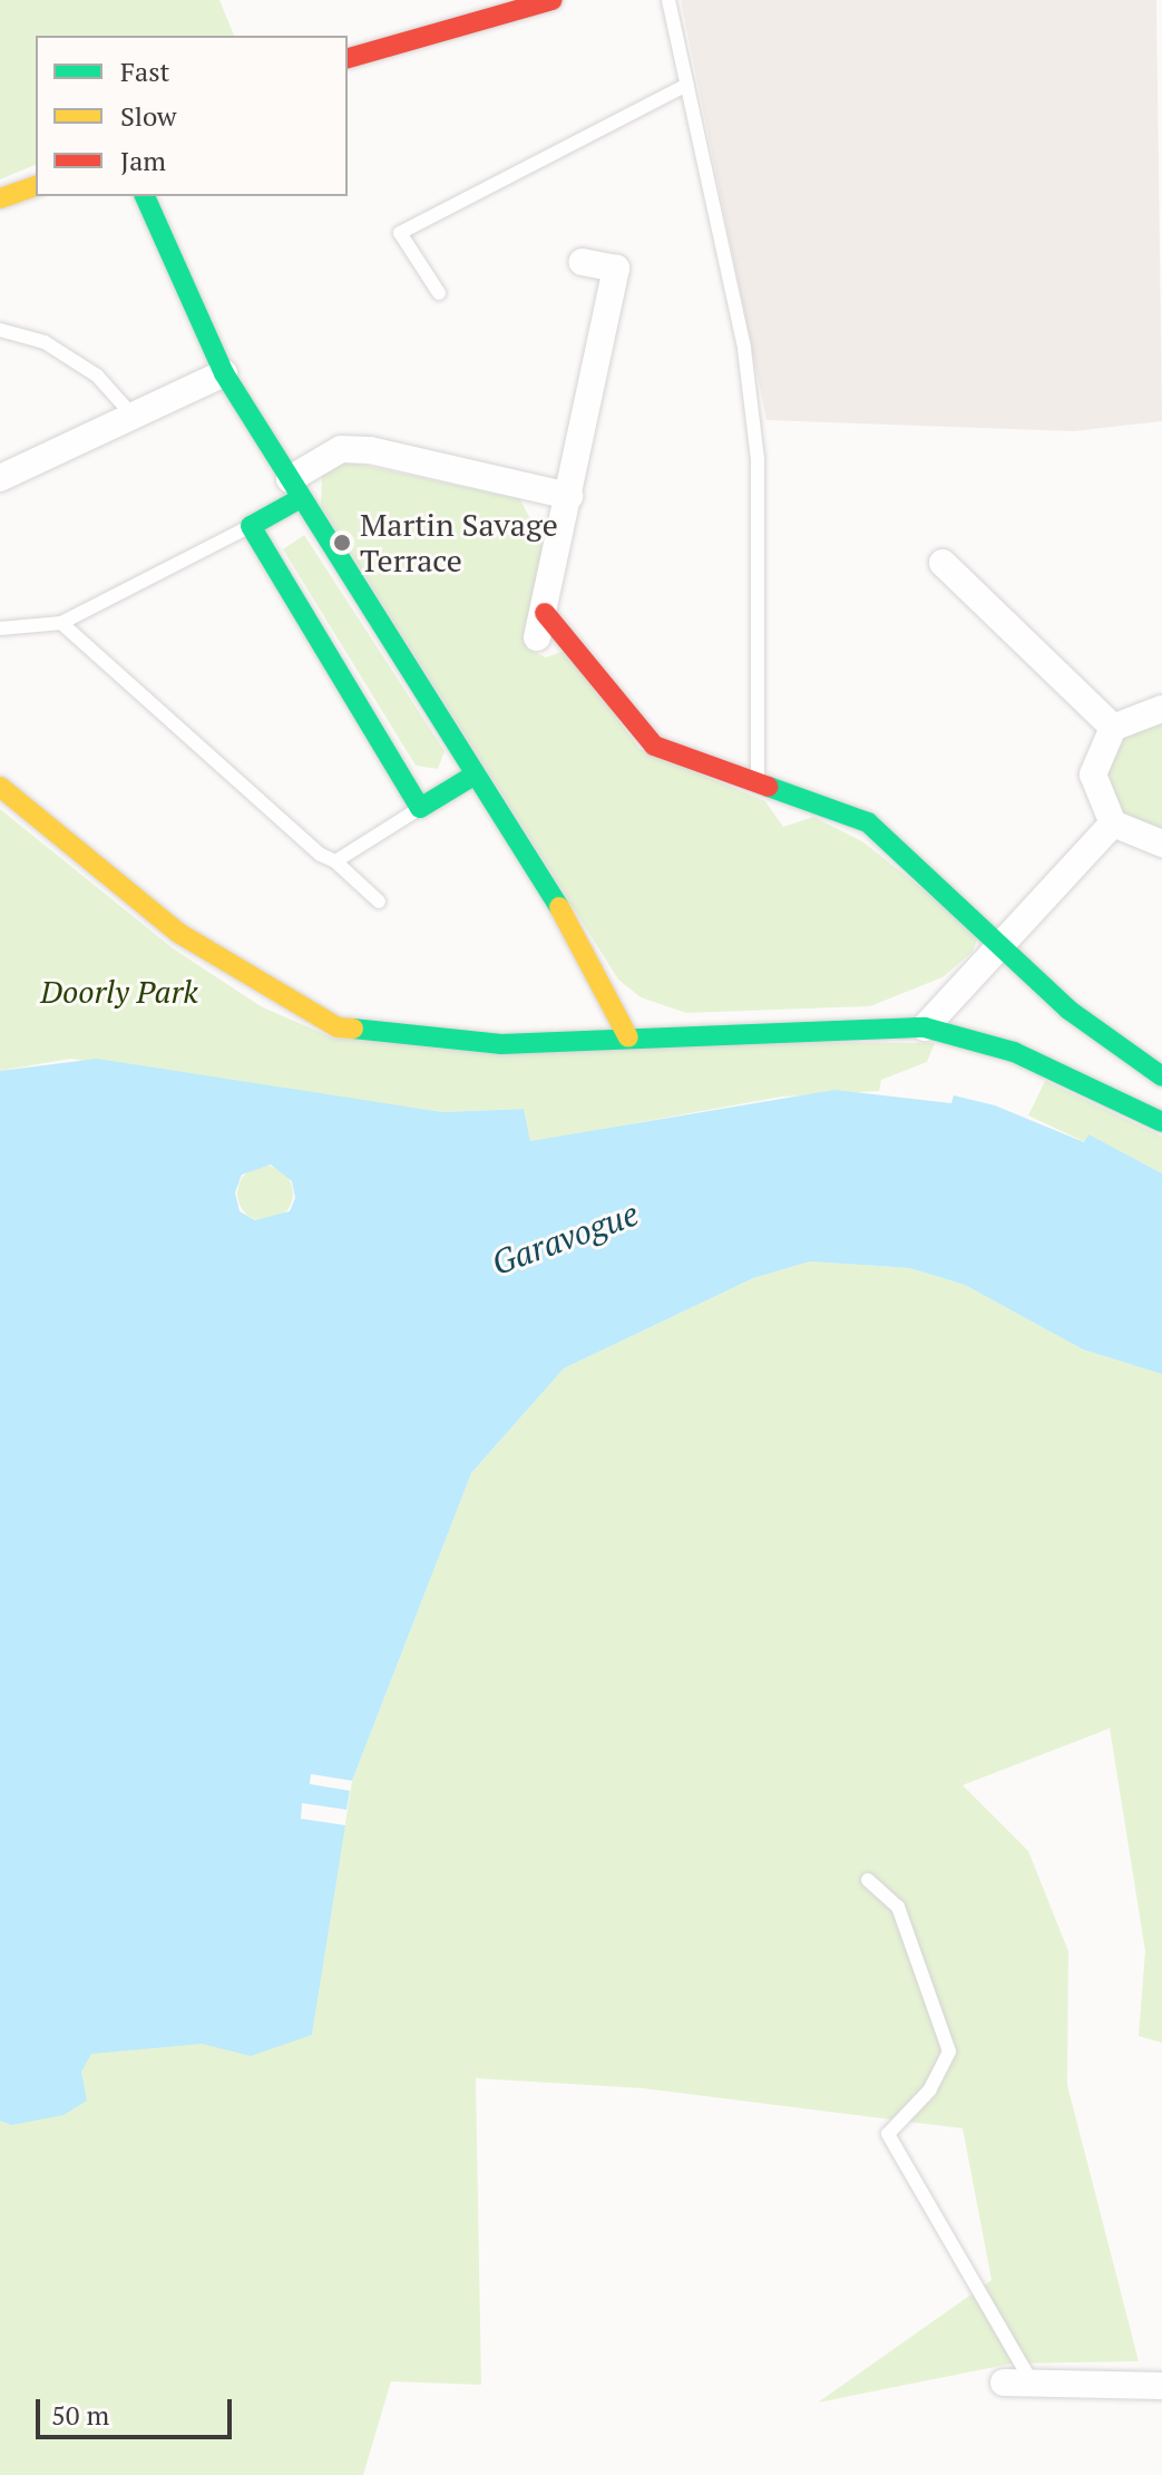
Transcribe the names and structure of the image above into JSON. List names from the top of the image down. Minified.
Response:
{"water":["Garavogue"],"parks":["Doorly Park"],"places":["Martin Savage Terrace"],"legend":["Fast","Slow","Jam"],"scale_bar":"50 m"}
